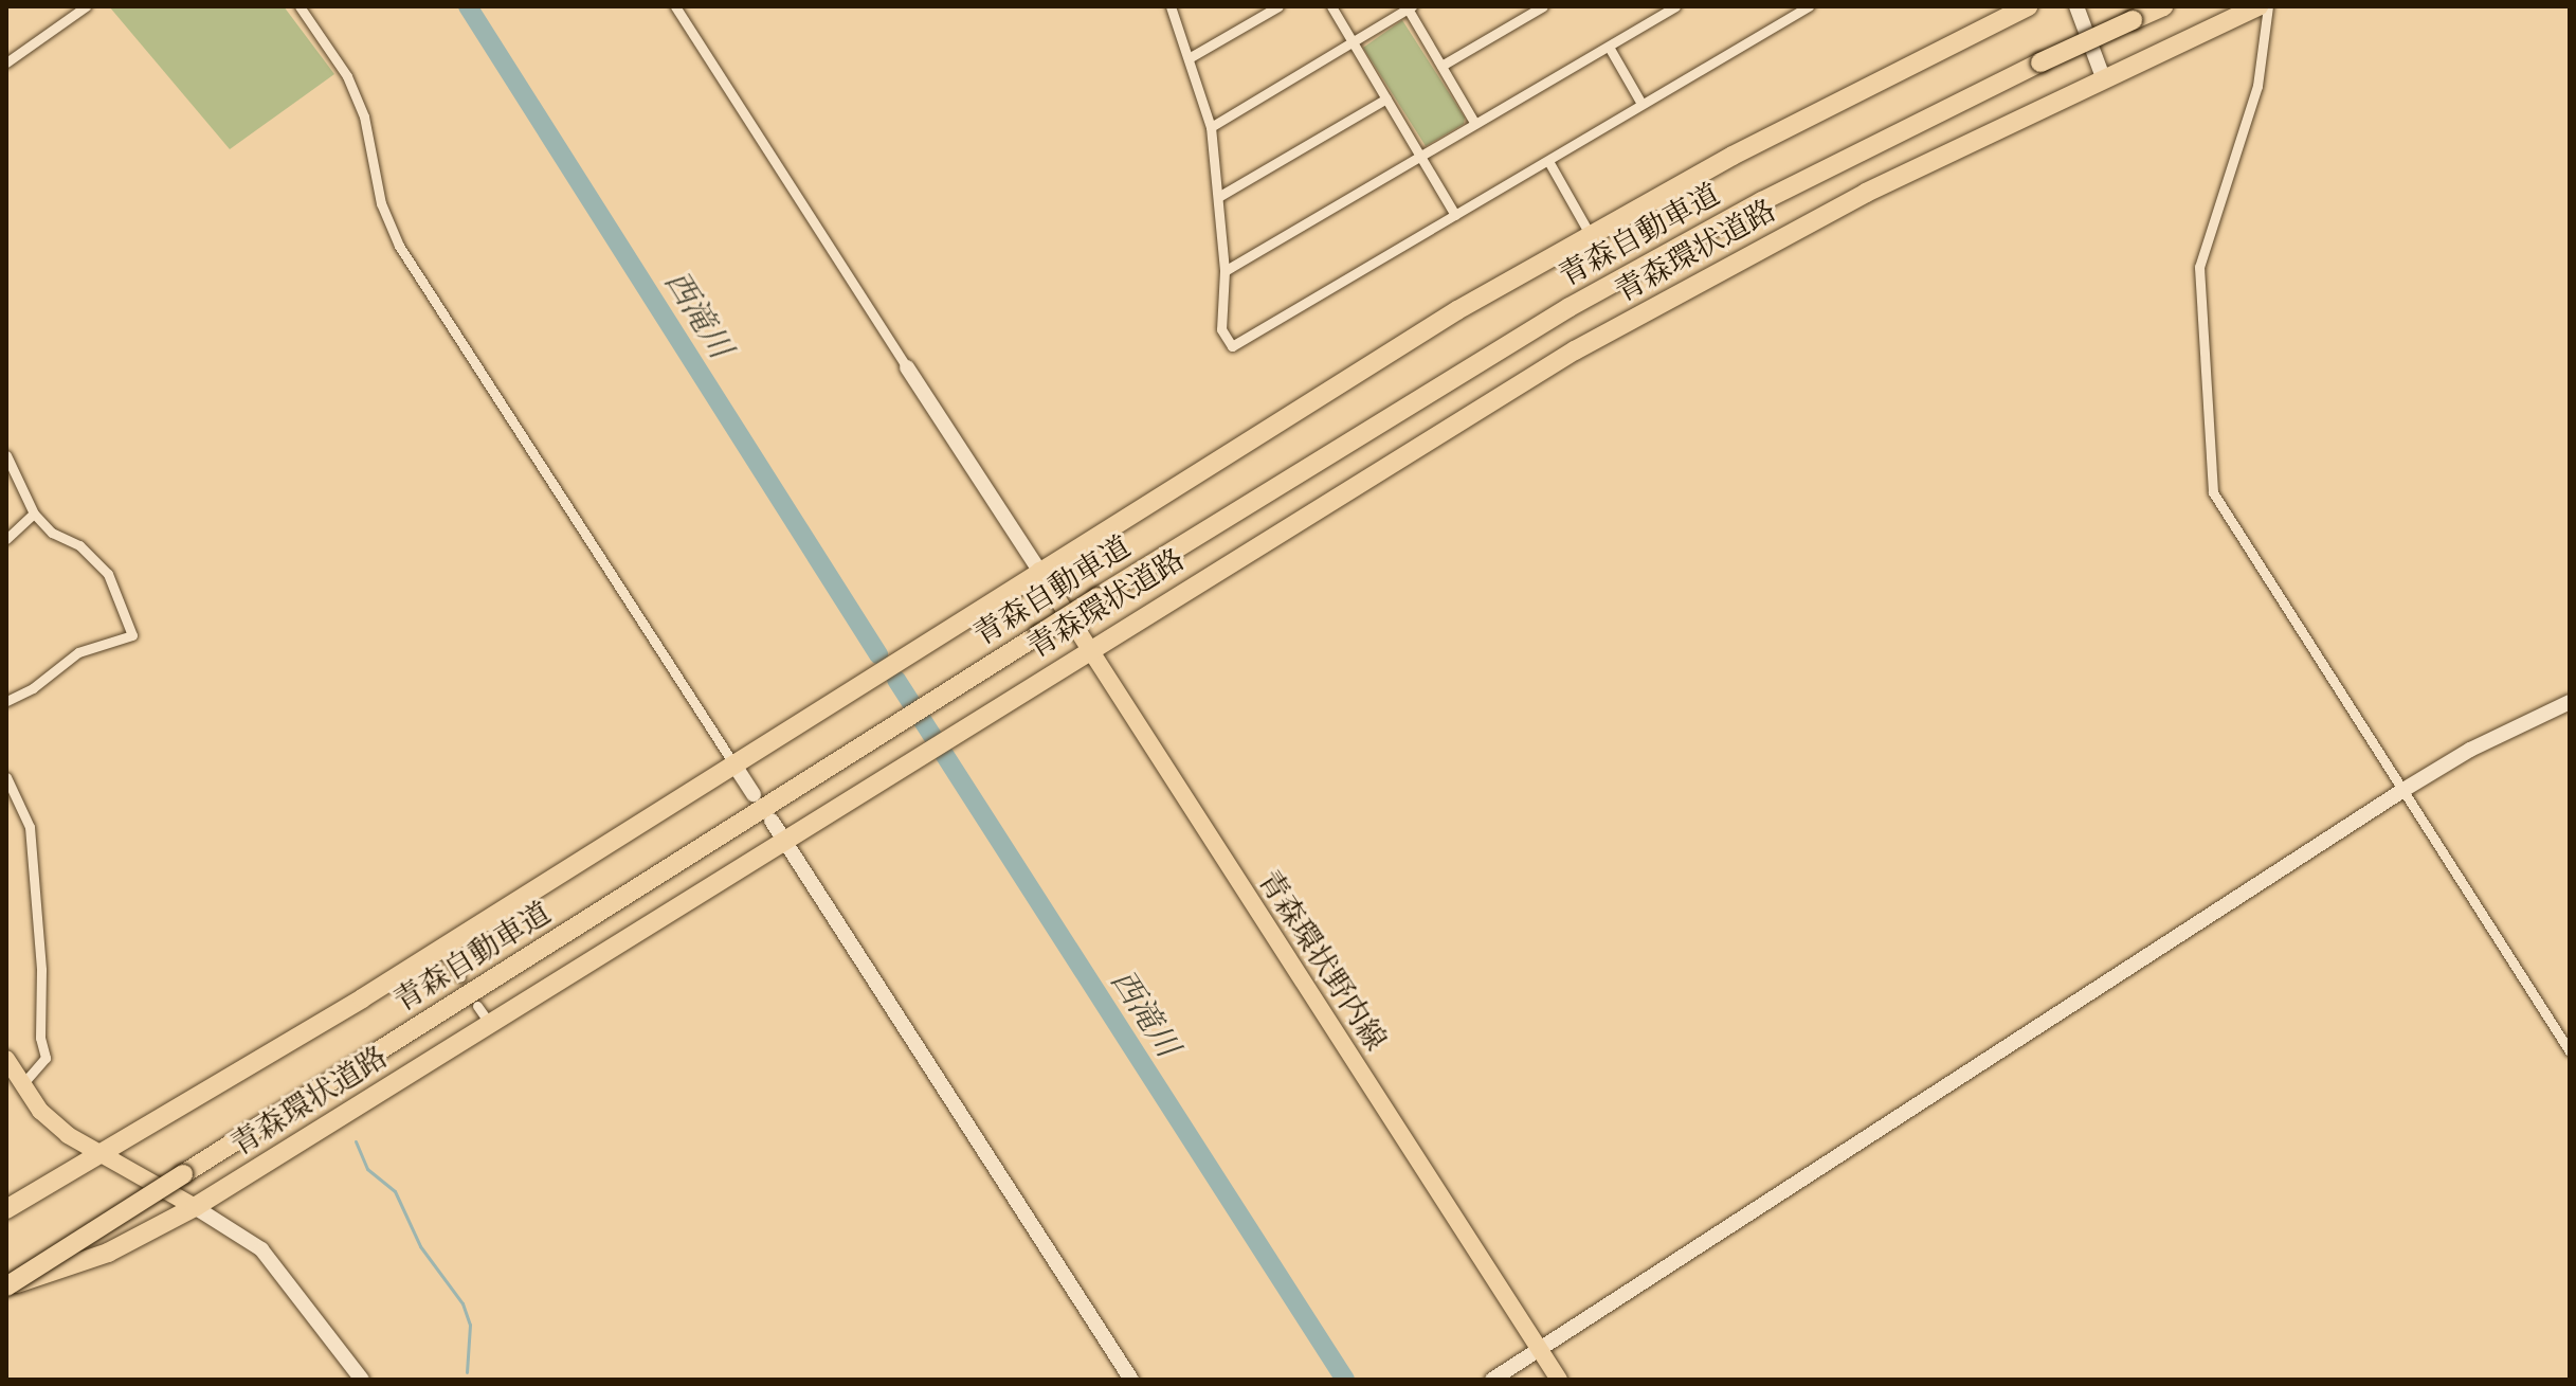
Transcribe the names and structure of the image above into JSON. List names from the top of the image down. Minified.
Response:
{"streets":{"highway":["青森自動車道","青森環状道路"],"main road":["青森環状野内線"]},"crossings":[["青森自動車道","青森環状道路"],["青森環状道路","青森環状野内線"]],"water":["西滝川"]}
